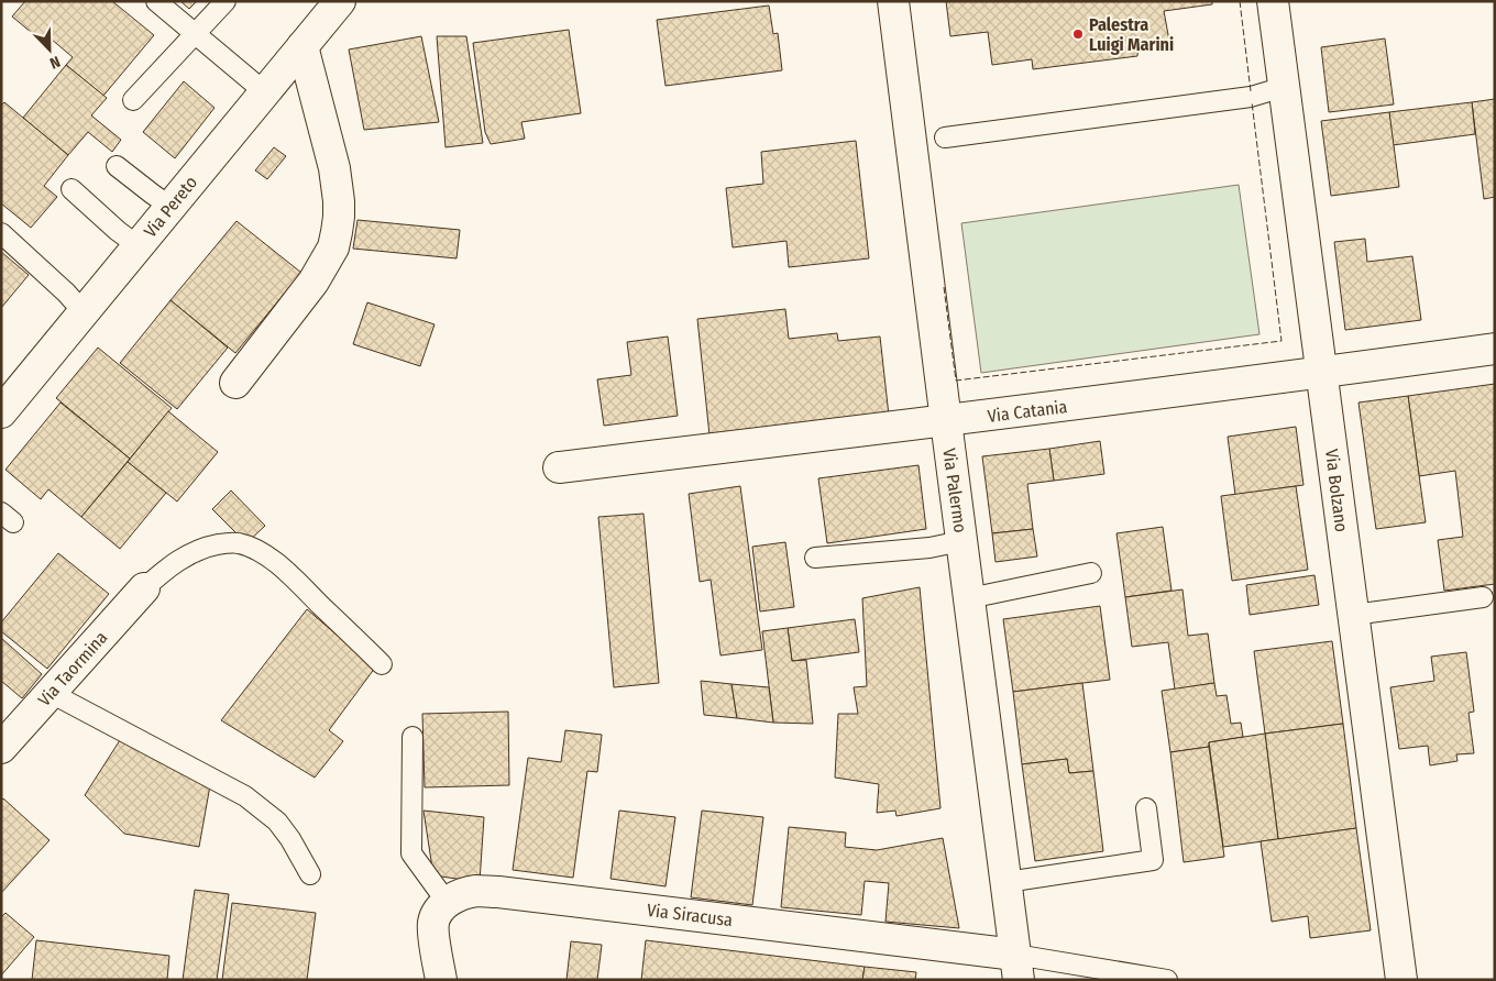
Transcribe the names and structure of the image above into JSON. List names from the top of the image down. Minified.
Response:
{"streets":{"street":["Via Pereto","Via Catania","Via Palermo","Via Bolzano","Via Taormina","Via Siracusa"]},"crossings":[["Via Catania","Via Palermo"],["Via Catania","Via Bolzano"],["Via Palermo","Via Siracusa"]],"places":["Palestra Luigi Marini"],"north":"bottom right"}
